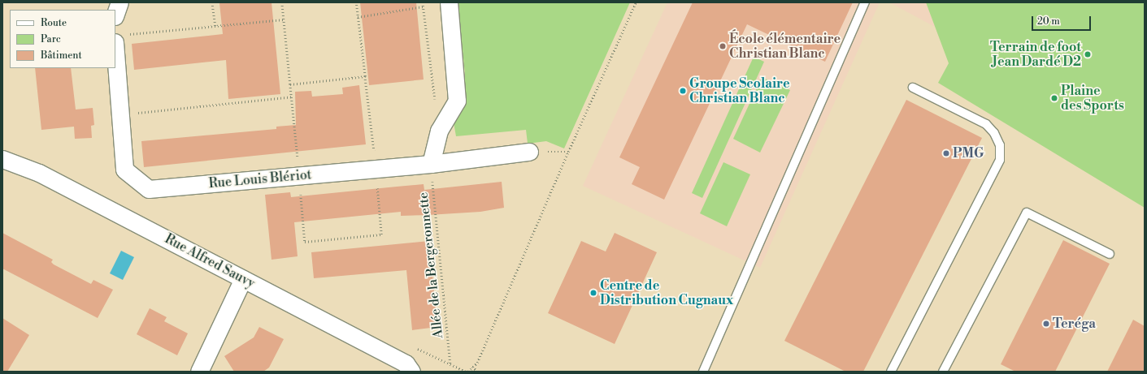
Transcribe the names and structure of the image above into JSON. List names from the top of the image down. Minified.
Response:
{"streets":{"street":["Rue Louis Blériot","Rue Alfred Sauvy"],"path":["Allée de la Bergeronnette"]},"crossings":[["Rue Louis Blériot","Allée de la Bergeronnette"]],"places":["École élémentaire Christian Blanc","Terrain de foot Jean Dardé D2","Groupe Scolaire Christian Blanc","Plaine des Sports","PMG","Centre de Distribution Cugnaux","Teréga"],"legend":["Route","Parc","Bâtiment"],"scale_bar":"20 m"}
